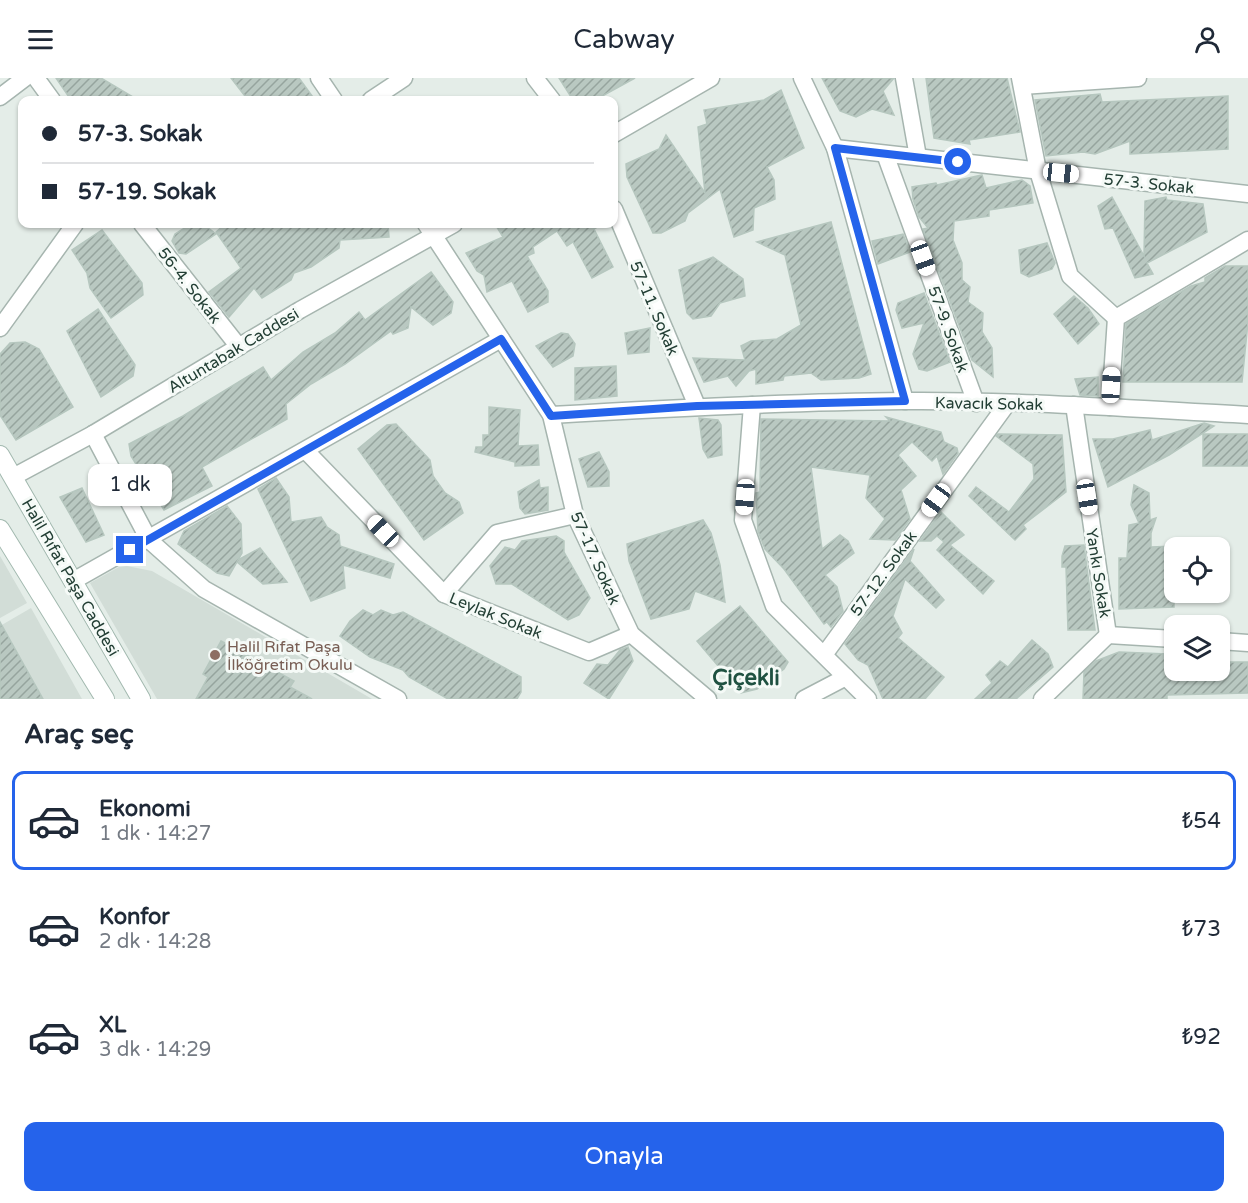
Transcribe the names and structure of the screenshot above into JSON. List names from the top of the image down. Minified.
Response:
{"streets":{"main road":["Halil Rıfat Paşa Caddesi"],"street":["57-3. Sokak","56-4. Sokak","57-11. Sokak","57-9. Sokak","Altuntabak Caddesi","Kavacık Sokak","57-17. Sokak","57-12. Sokak","Yankı Sokak","Leylak Sokak"]},"crossings":[["57-3. Sokak","57-9. Sokak"],["56-4. Sokak","Altuntabak Caddesi"],["57-11. Sokak","Kavacık Sokak"],["57-9. Sokak","Kavacık Sokak"],["Altuntabak Caddesi","57-17. Sokak"],["Altuntabak Caddesi","Halil Rıfat Paşa Caddesi"],["Kavacık Sokak","57-17. Sokak"],["Kavacık Sokak","57-12. Sokak"],["Kavacık Sokak","Yankı Sokak"],["57-17. Sokak","Leylak Sokak"]],"districts":["Çiçekli"],"places":["Halil Rıfat Paşa İlköğretim Okulu"],"page":{"header":"Cabway","banner":["57-3. Sokak","57-19. Sokak"],"bubble":"1 dk","heading":"Araç seç","list":[{"name":"Ekonomi","note":"1 dk · 14:27","value":"₺54"},{"name":"Konfor","note":"2 dk · 14:28","value":"₺73"},{"name":"XL","note":"3 dk · 14:29","value":"₺92"}],"buttons":"Onayla"}}
